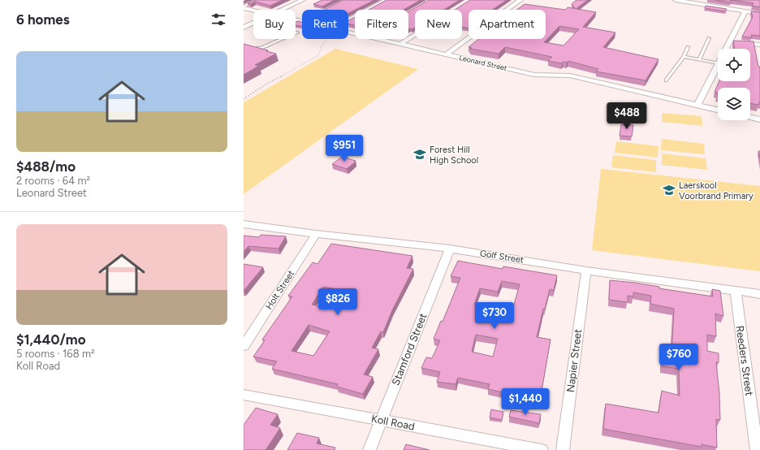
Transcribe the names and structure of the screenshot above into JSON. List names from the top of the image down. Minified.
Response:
{"streets":{"street":["Leonard Street","Golf Street","Holt Street","Stamford Street","Napier Street","Reeders Street","Koll Road"]},"crossings":[["Golf Street","Holt Street"],["Golf Street","Stamford Street"],["Golf Street","Napier Street"],["Golf Street","Reeders Street"],["Stamford Street","Koll Road"]],"places":{"school or university":["Forest Hill High School","Laerskool Voorbrand Primary"]},"page":{"heading":"6 homes","chip":["Buy","Rent","Filters","New","Apartment"],"list":[{"name":"$488/mo","note":"2 rooms · 64 m² · Leonard Street"},{"name":"$1,440/mo","note":"5 rooms · 168 m² · Koll Road"}],"price":["$488","$951","$826","$730","$760","$1,440"]}}
